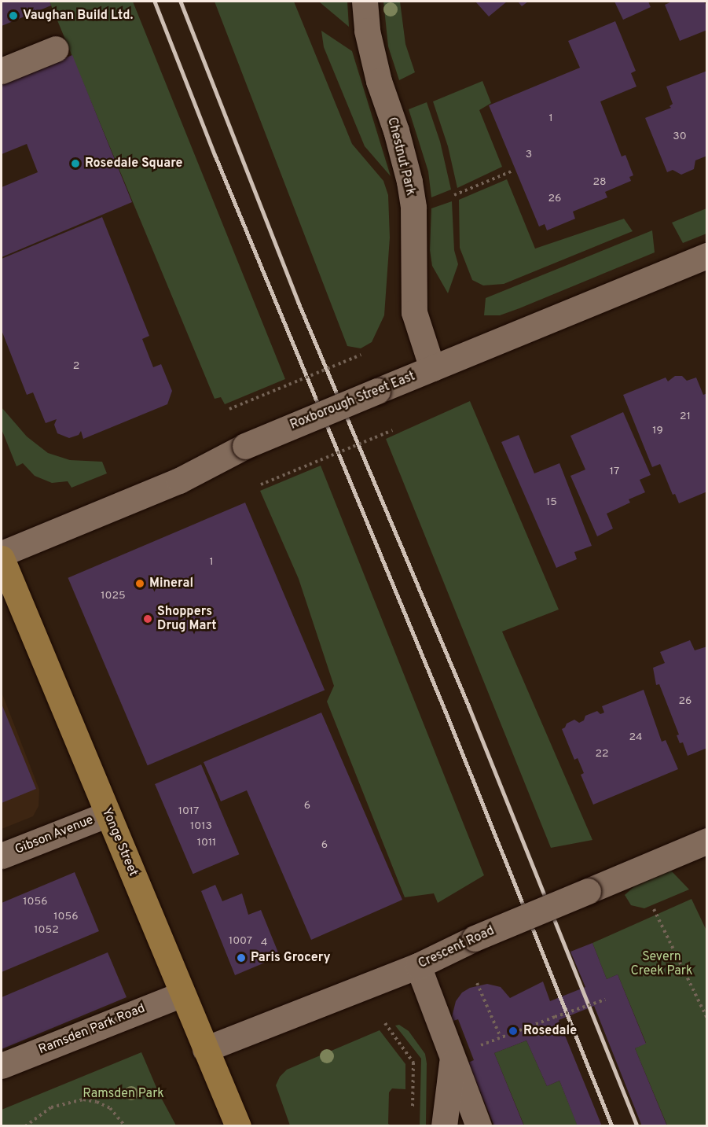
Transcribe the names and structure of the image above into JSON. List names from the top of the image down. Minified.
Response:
{"streets":{"main road":["Yonge Street"],"street":["Chestnut Park","Roxborough Street East","Gibson Avenue","Crescent Road","Ramsden Park Road"]},"crossings":[["Chestnut Park","Roxborough Street East"],["Gibson Avenue","Yonge Street"],["Yonge Street","Crescent Road"],["Yonge Street","Ramsden Park Road"]],"parks":["Severn Creek Park","Ramsden Park"],"places":["Vaughan Build Ltd.","Rosedale Square","Mineral","Shoppers Drug Mart","Paris Grocery","Rosedale"],"house_numbers":["1","30","3","28","26","2","21","19","17","15","1","1025","26","24","22","6","1017","1013","1011","6","1056","1056","1052","1007","4"]}
